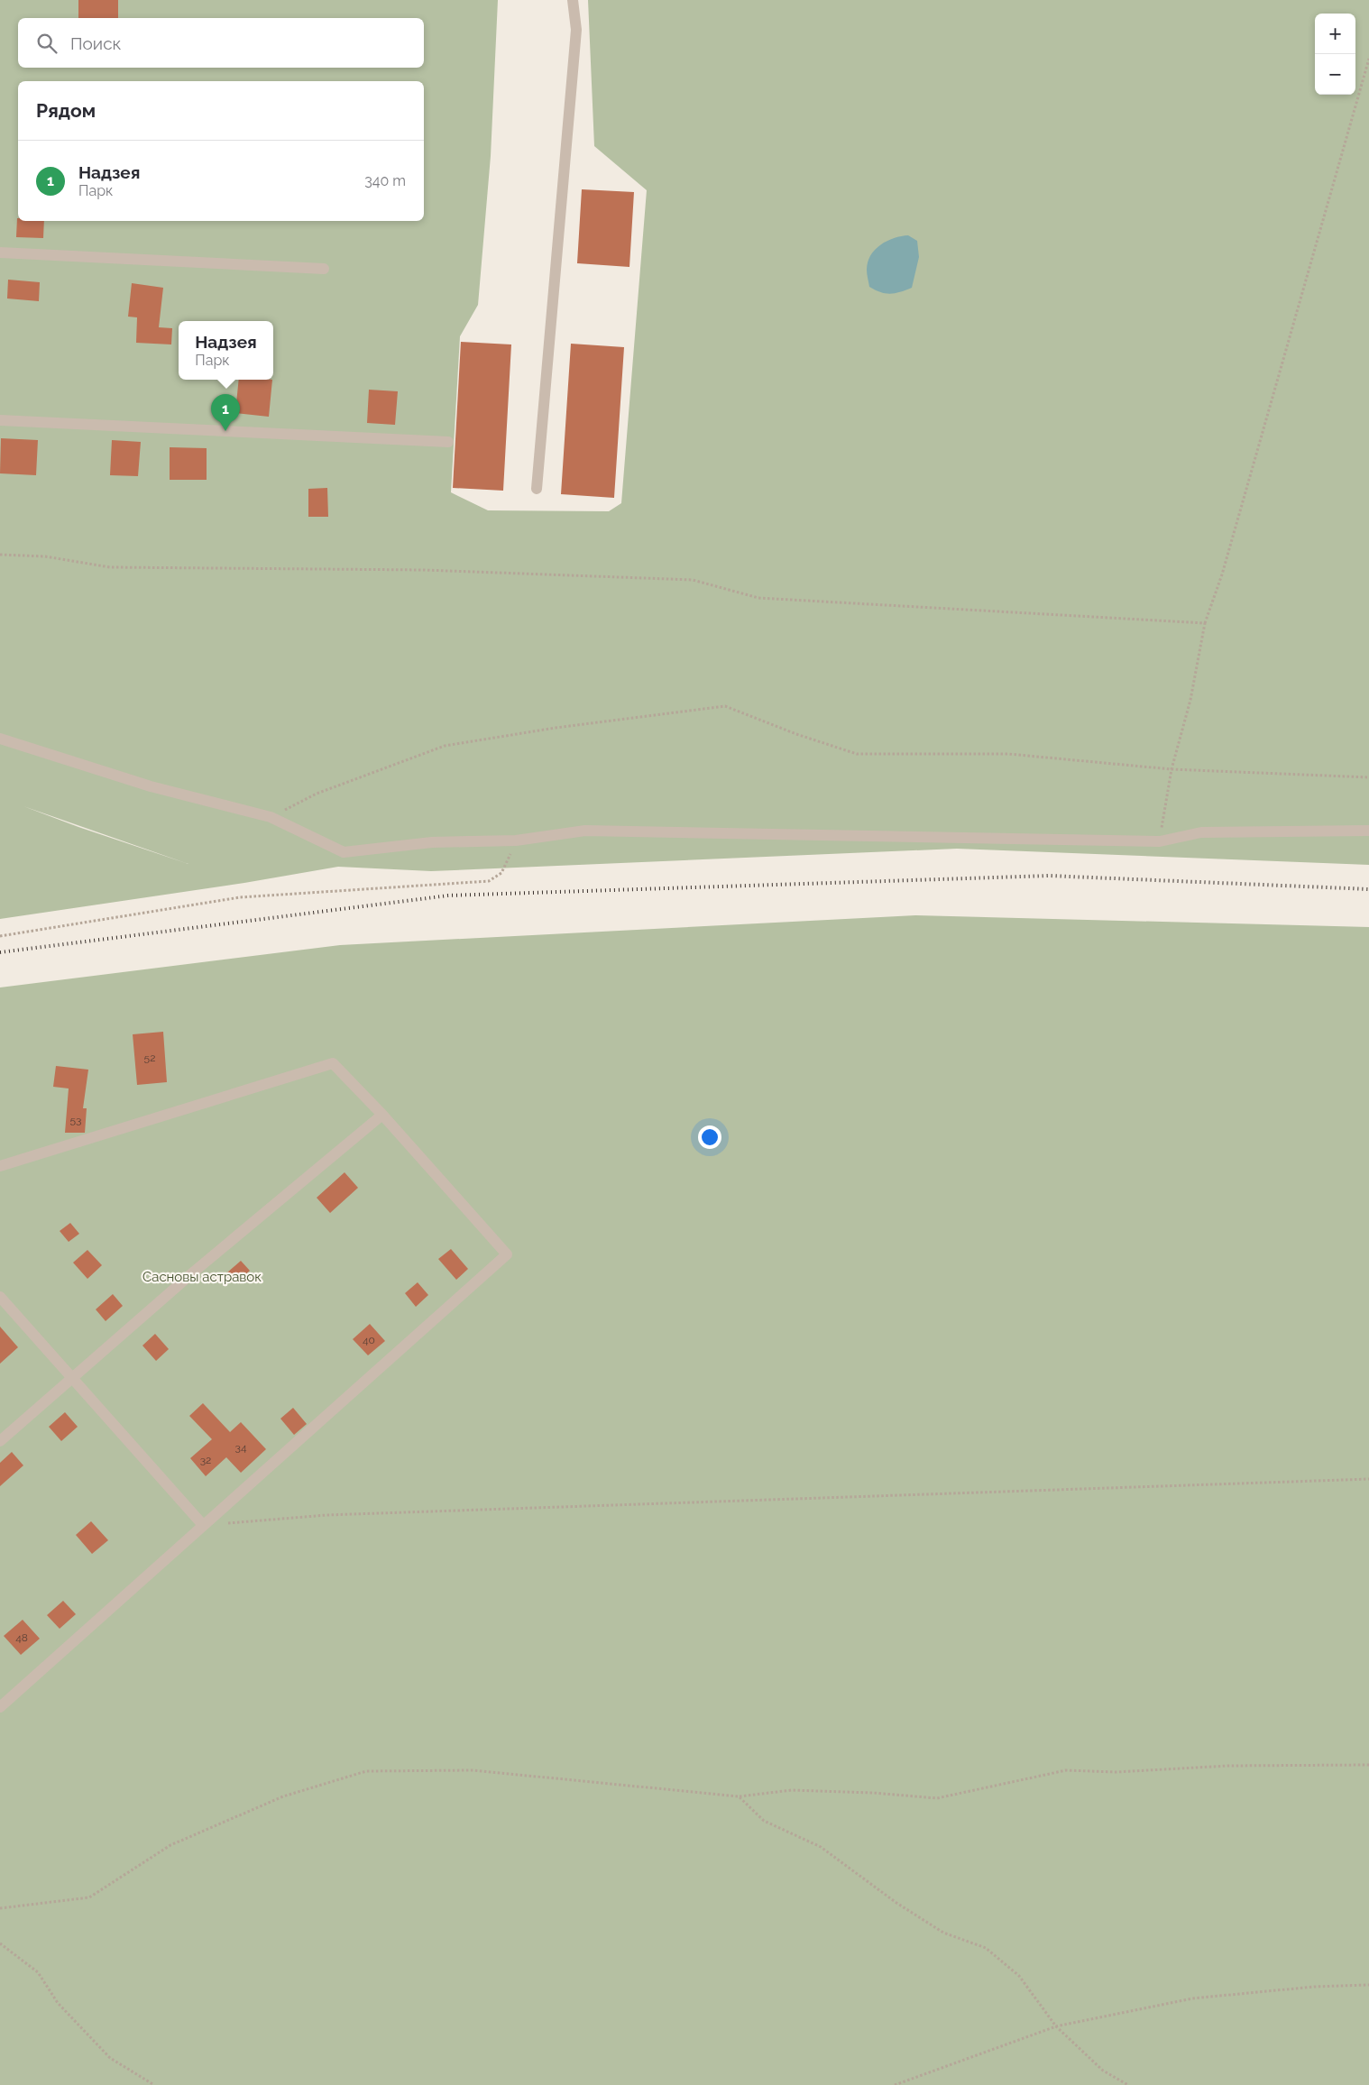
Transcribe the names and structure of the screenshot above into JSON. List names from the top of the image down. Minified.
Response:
{"parks":["Сасновы астравок"],"house_numbers":["52","53","40","34","32","48"],"page":{"map_buttons":["+","−"],"search":"Поиск","heading":"Рядом","list":[{"mark":"1","name":"Надзея","note":"Парк","value":"340 m"}],"popup":["Надзея","Парк"],"pins":"1"}}
